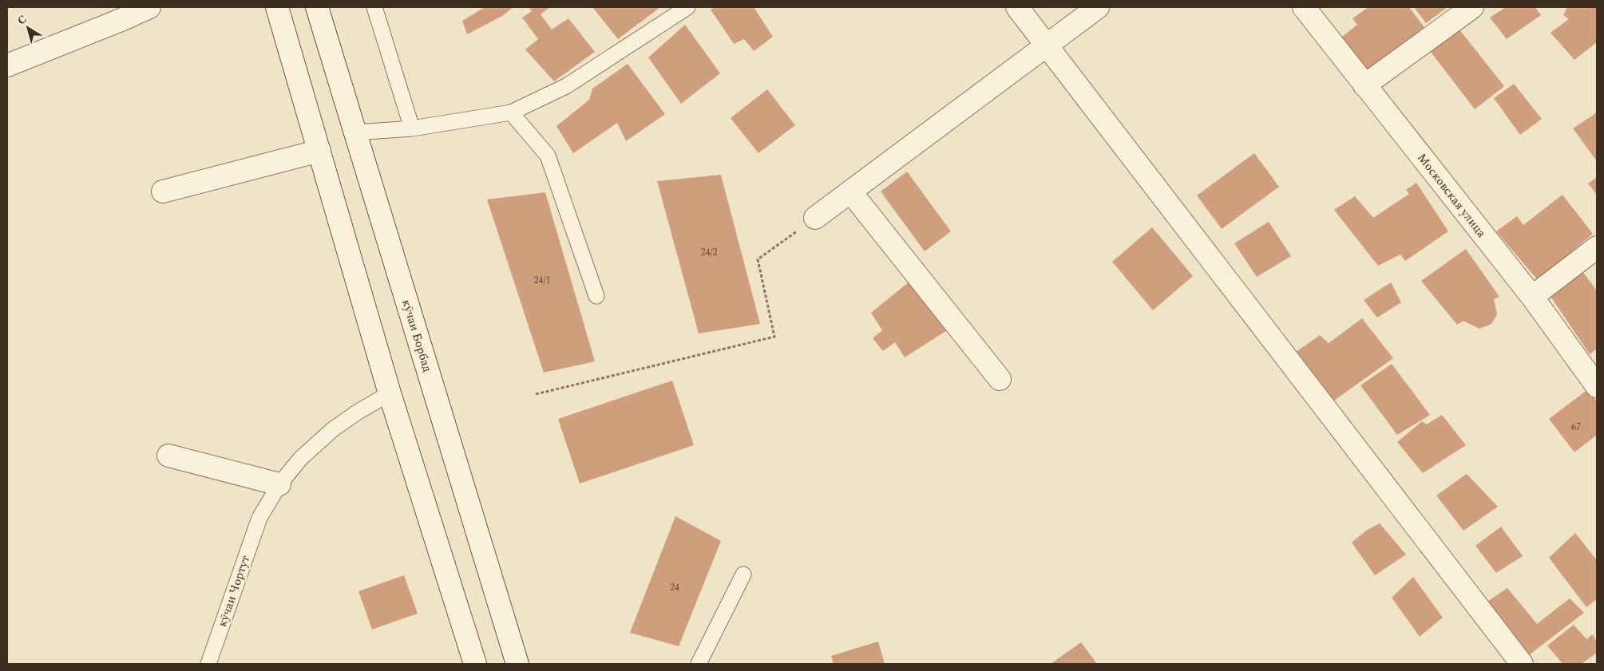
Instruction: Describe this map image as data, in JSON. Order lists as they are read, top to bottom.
{
  "streets": {
    "street": ["Московская улица", "кӯчаи Борбад"],
    "lane": ["кӯчаи Чортут"]
  },
  "house_numbers": [
    "24/2",
    "24/1",
    "67",
    "24"
  ],
  "north": "top left"
}
